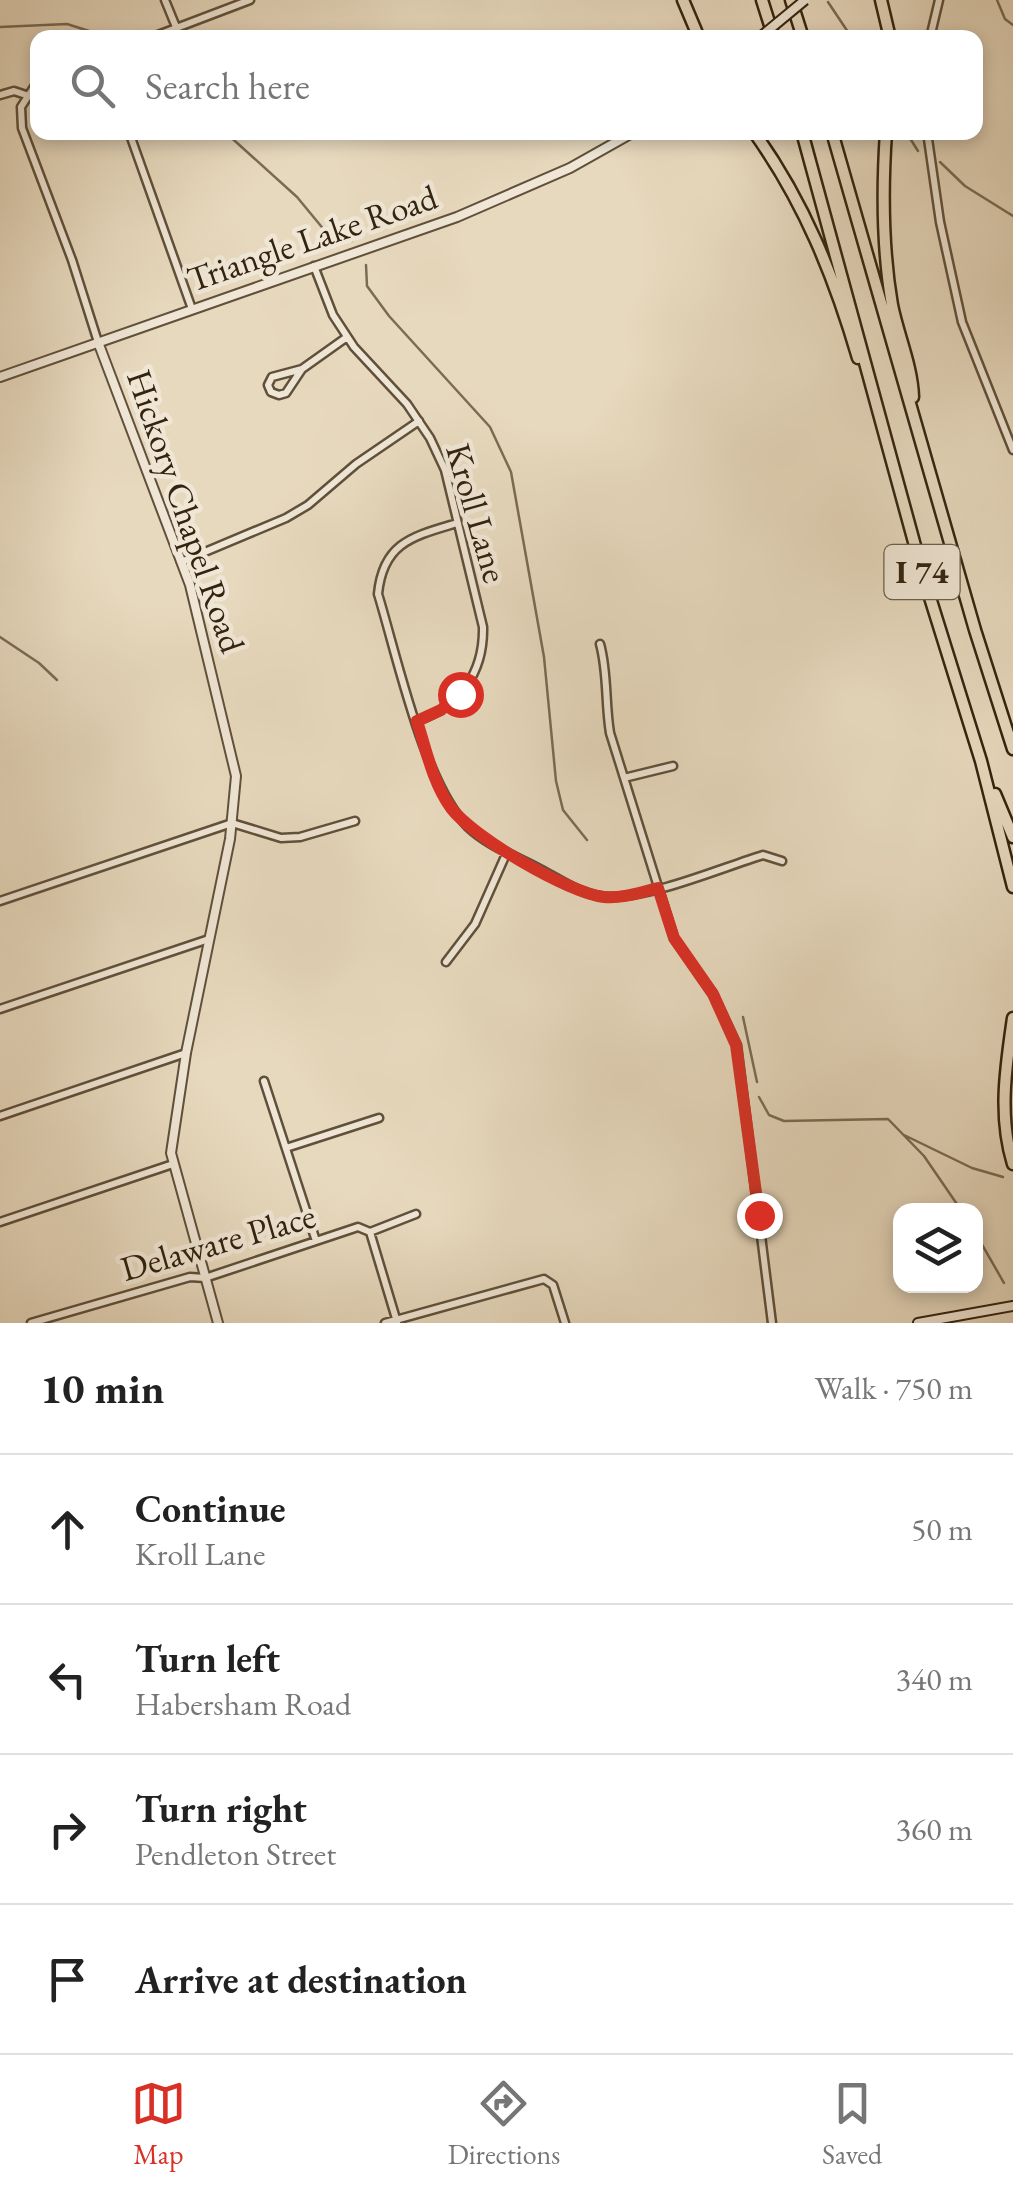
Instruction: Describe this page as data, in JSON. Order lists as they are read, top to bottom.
{
  "streets": {
    "highway": ["I 74"],
    "street": [
      "Triangle Lake Road",
      "Hickory Chapel Road",
      "Kroll Lane",
      "Delaware Place"
    ]
  },
  "crossings": [
    ["Triangle Lake Road", "Hickory Chapel Road"],
    ["Triangle Lake Road", "Kroll Lane"],
    ["Hickory Chapel Road", "Delaware Place"]
  ],
  "page": {
    "search": "Search here",
    "heading": ["10 min", "Walk · 750 m"],
    "list": [
      ["Continue", "Kroll Lane", "50 m"],
      ["Turn left", "Habersham Road", "340 m"],
      ["Turn right", "Pendleton Street", "360 m"],
      "Arrive at destination"
    ],
    "nav": ["Map", "Directions", "Saved"]
  }
}
